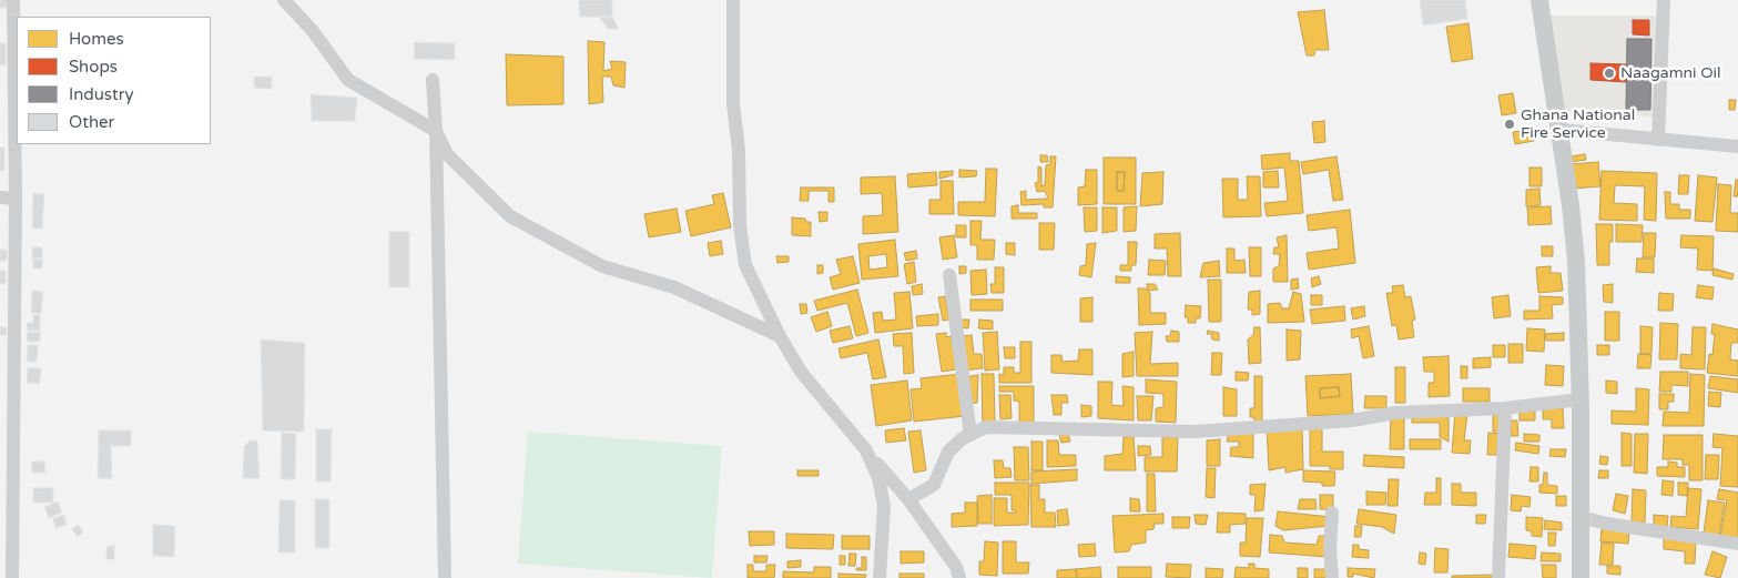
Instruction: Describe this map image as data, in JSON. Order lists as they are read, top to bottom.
{
  "places": ["Naagamni Oil", "Ghana National Fire Service"],
  "legend": [
    "Homes",
    "Shops",
    "Industry",
    "Other"
  ]
}
